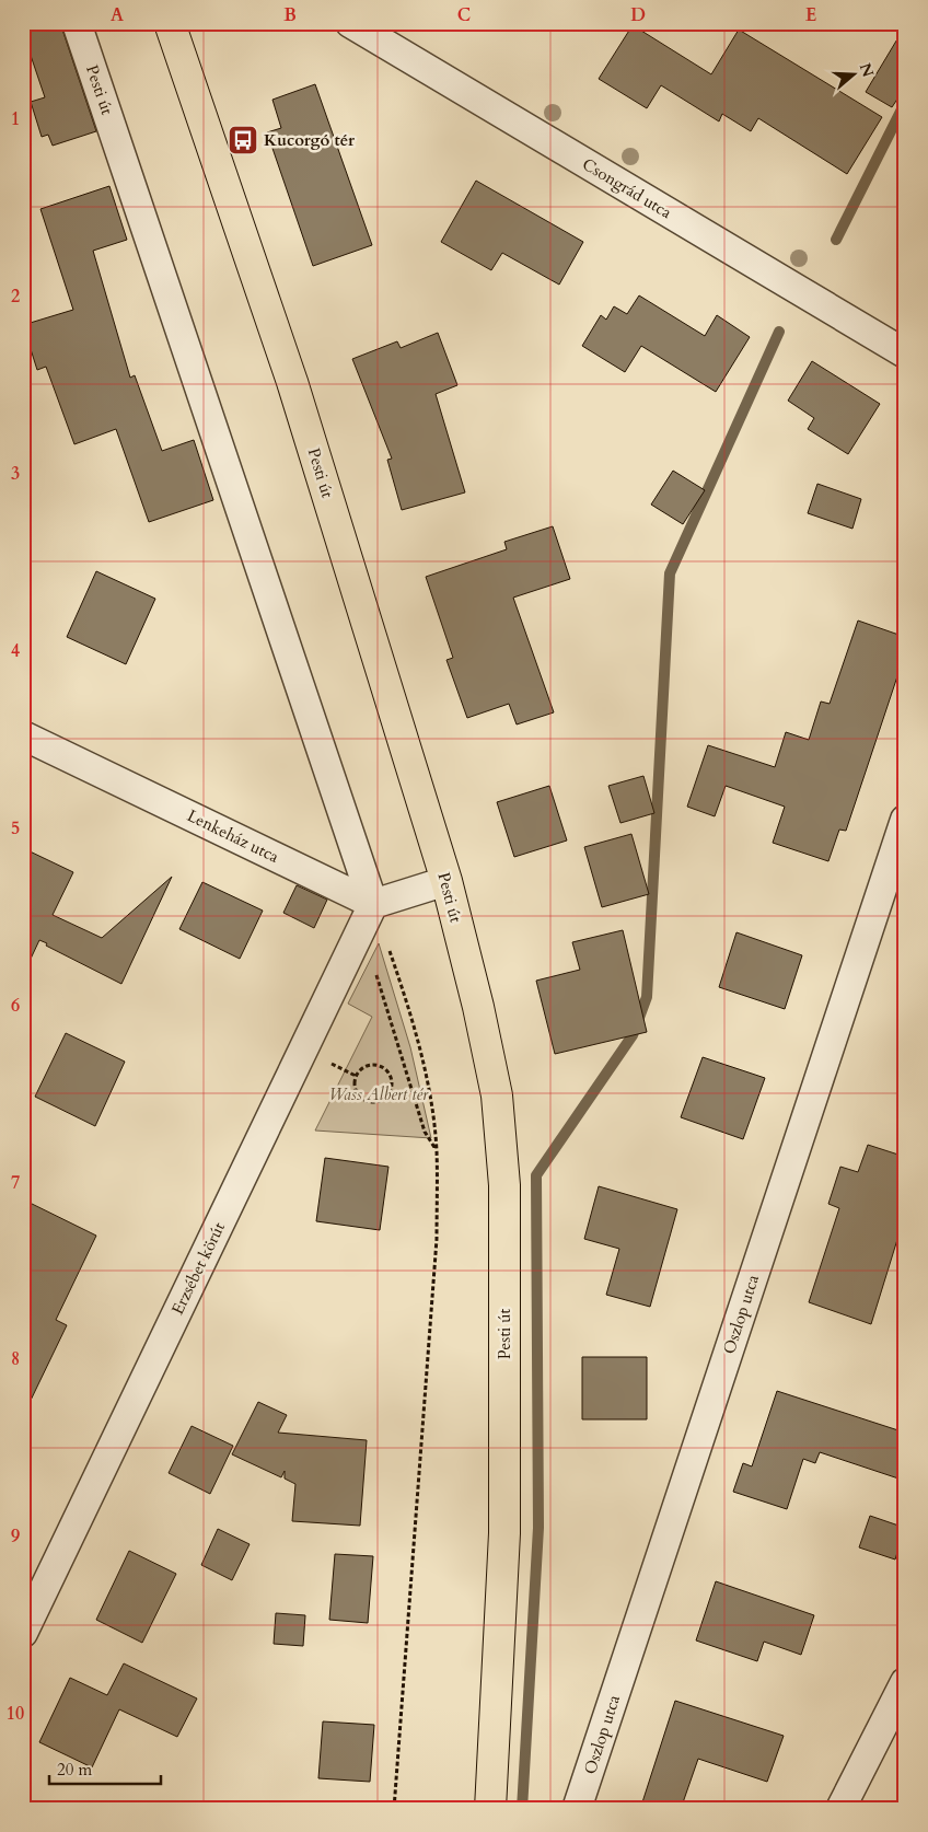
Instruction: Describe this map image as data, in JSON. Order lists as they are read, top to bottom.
{
  "streets": {
    "main road": ["Pesti út"],
    "street": [
      "Csongrád utca",
      "Lenkeház utca",
      "Erzsébet körút",
      "Oszlop utca"
    ]
  },
  "crossings": [
    ["Pesti út", "Lenkeház utca"],
    ["Pesti út", "Erzsébet körút"],
    ["Lenkeház utca", "Erzsébet körút"]
  ],
  "parks": ["Wass Albert tér"],
  "places": {
    "bus stop": ["Kucorgó tér"]
  },
  "scale_bar": "20 m",
  "north": "right",
  "grid": {
    "columns": [
      "A",
      "B",
      "C",
      "D",
      "E"
    ],
    "rows": [
      "1",
      "2",
      "3",
      "4",
      "5",
      "6",
      "7",
      "8",
      "9",
      "10"
    ]
  }
}
